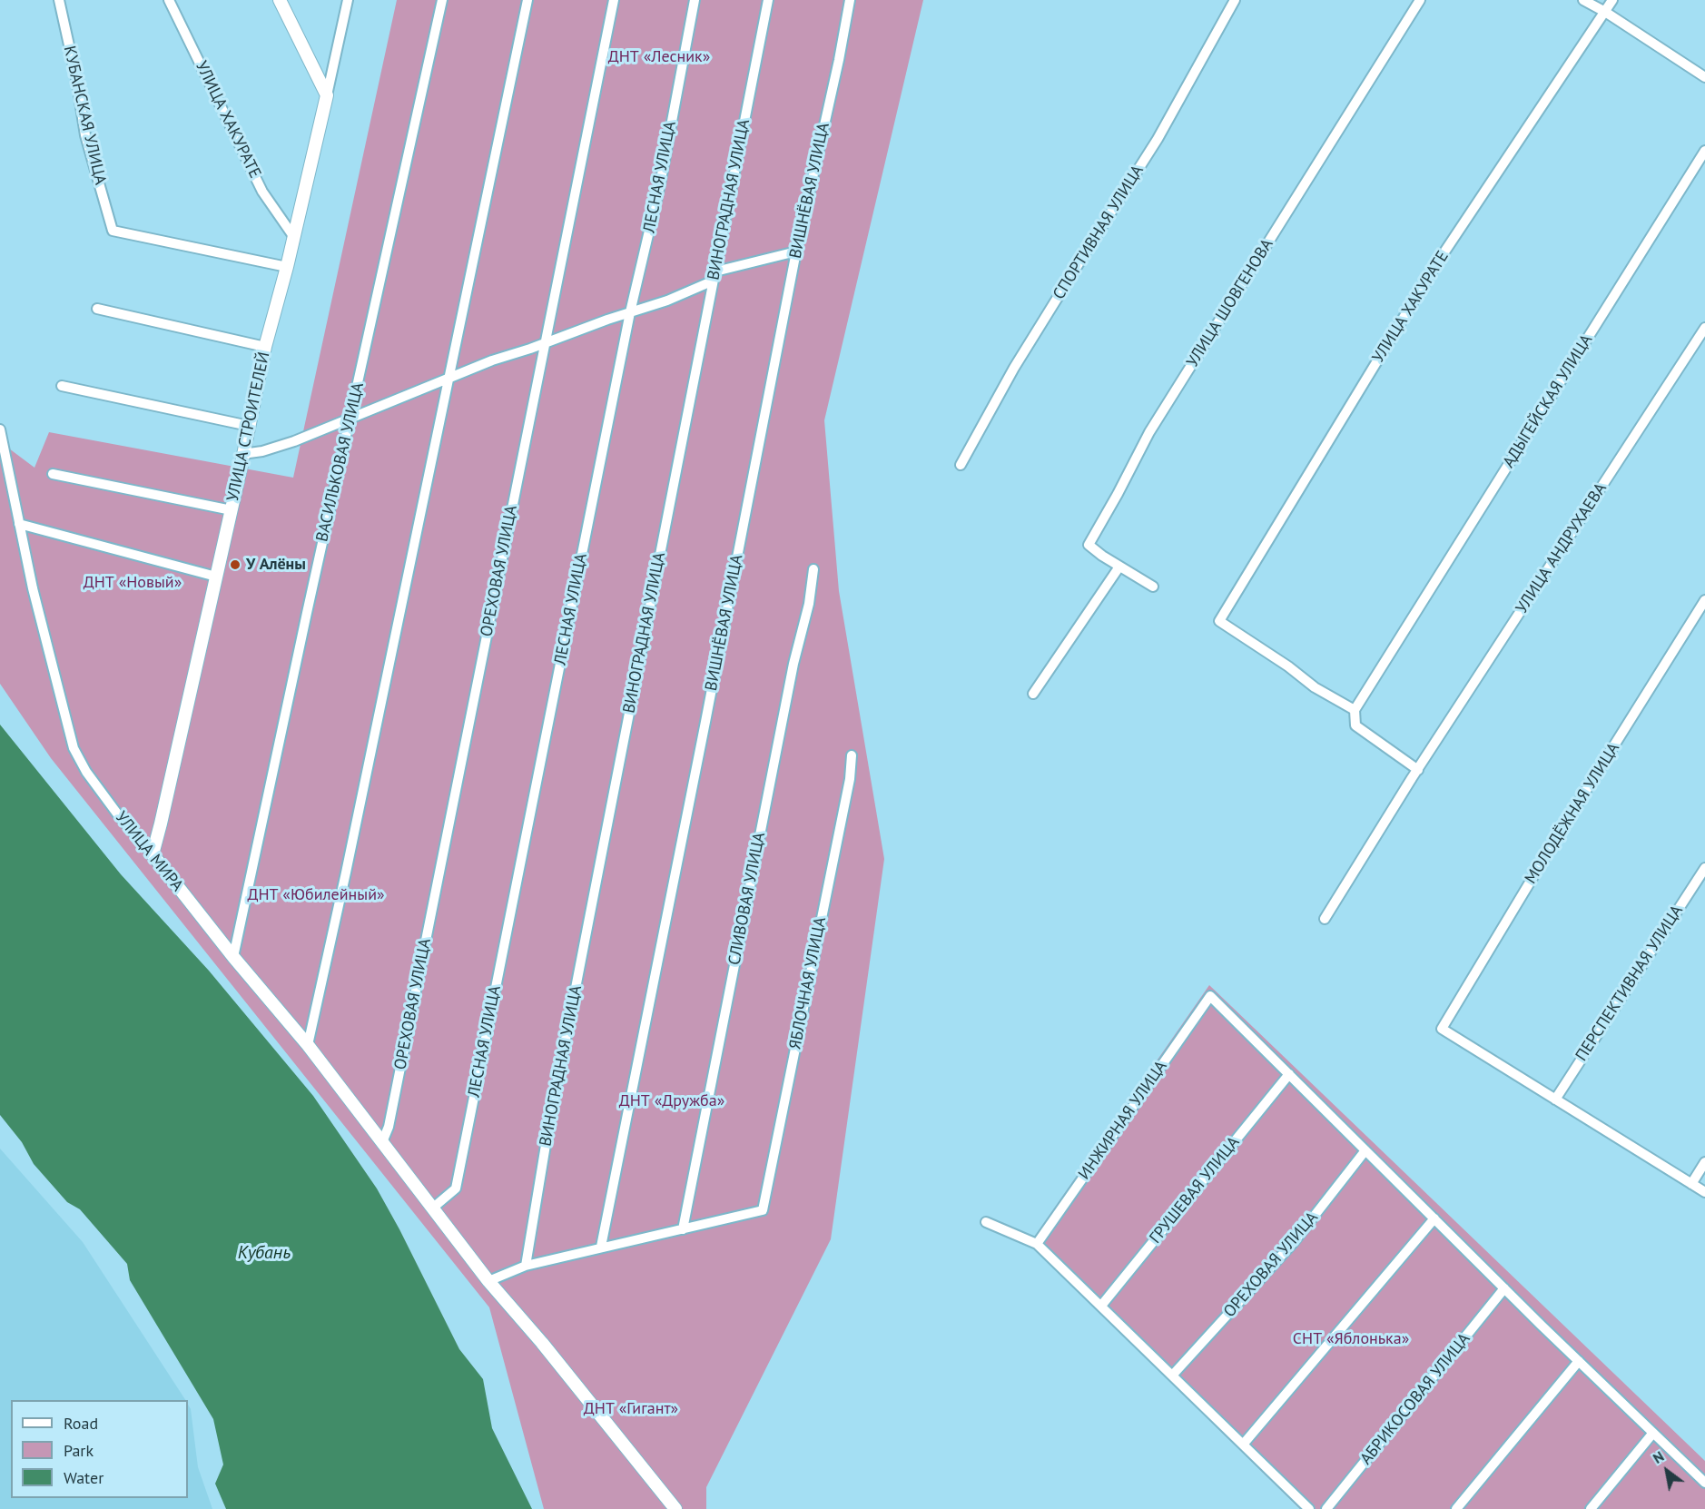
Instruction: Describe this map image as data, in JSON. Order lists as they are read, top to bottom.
{
  "streets": {
    "street": [
      "КУБАНСКАЯ УЛИЦА",
      "УЛИЦА ХАКУРАТЕ",
      "ЛЕСНАЯ УЛИЦА",
      "ВИШНЁВАЯ УЛИЦА",
      "ВИНОГРАДНАЯ УЛИЦА",
      "СПОРТИВНАЯ УЛИЦА",
      "УЛИЦА ШОВГЕНОВА",
      "АДЫГЕЙСКАЯ УЛИЦА",
      "УЛИЦА СТРОИТЕЛЕЙ",
      "ВАСИЛЬКОВАЯ УЛИЦА",
      "УЛИЦА АНДРУХАЕВА",
      "ОРЕХОВАЯ УЛИЦА",
      "МОЛОДЁЖНАЯ УЛИЦА",
      "УЛИЦА МИРА",
      "СЛИВОВАЯ УЛИЦА",
      "ЯБЛОЧНАЯ УЛИЦА",
      "ПЕРСПЕКТИВНАЯ УЛИЦА",
      "ИНЖИРНАЯ УЛИЦА",
      "ГРУШЕВАЯ УЛИЦА",
      "АБРИКОСОВАЯ УЛИЦА"
    ]
  },
  "crossings": [
    ["КУБАНСКАЯ УЛИЦА", "УЛИЦА СТРОИТЕЛЕЙ"],
    ["УЛИЦА ХАКУРАТЕ", "АДЫГЕЙСКАЯ УЛИЦА"],
    ["УЛИЦА ХАКУРАТЕ", "УЛИЦА СТРОИТЕЛЕЙ"],
    ["ЛЕСНАЯ УЛИЦА", "УЛИЦА МИРА"],
    ["УЛИЦА СТРОИТЕЛЕЙ", "УЛИЦА МИРА"],
    ["ВАСИЛЬКОВАЯ УЛИЦА", "УЛИЦА МИРА"],
    ["ОРЕХОВАЯ УЛИЦА", "УЛИЦА МИРА"],
    ["МОЛОДЁЖНАЯ УЛИЦА", "ПЕРСПЕКТИВНАЯ УЛИЦА"],
    ["СЛИВОВАЯ УЛИЦА", "ЯБЛОЧНАЯ УЛИЦА"],
    ["ИНЖИРНАЯ УЛИЦА", "ГРУШЕВАЯ УЛИЦА"]
  ],
  "water": ["Кубань"],
  "parks": [
    "ДНТ «Лесник»",
    "ДНТ «Новый»",
    "ДНТ «Юбилейный»",
    "ДНТ «Дружба»",
    "СНТ «Яблонька»",
    "ДНТ «Гигант»"
  ],
  "places": ["У Алёны"],
  "legend": ["Road", "Park", "Water"],
  "north": "top left"
}
